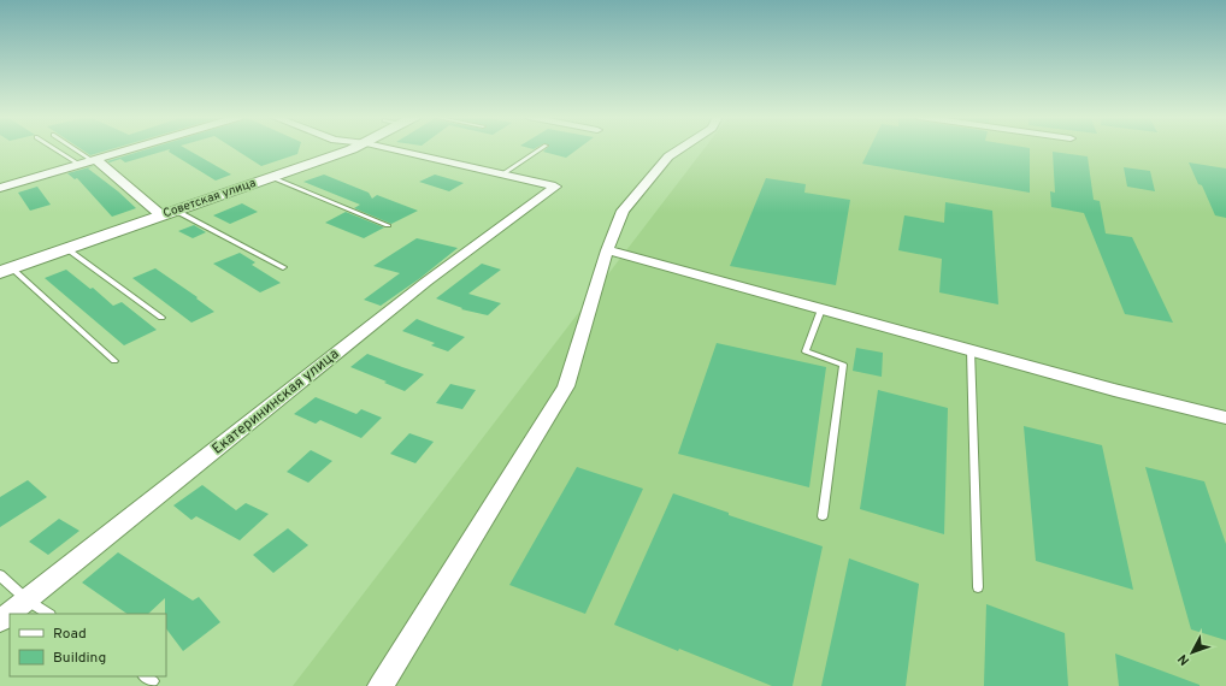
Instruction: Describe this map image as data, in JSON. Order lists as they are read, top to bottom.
{
  "streets": {
    "street": ["Советская улица", "Екатерининская улица"]
  },
  "legend": ["Road", "Building"],
  "north": "bottom left"
}
